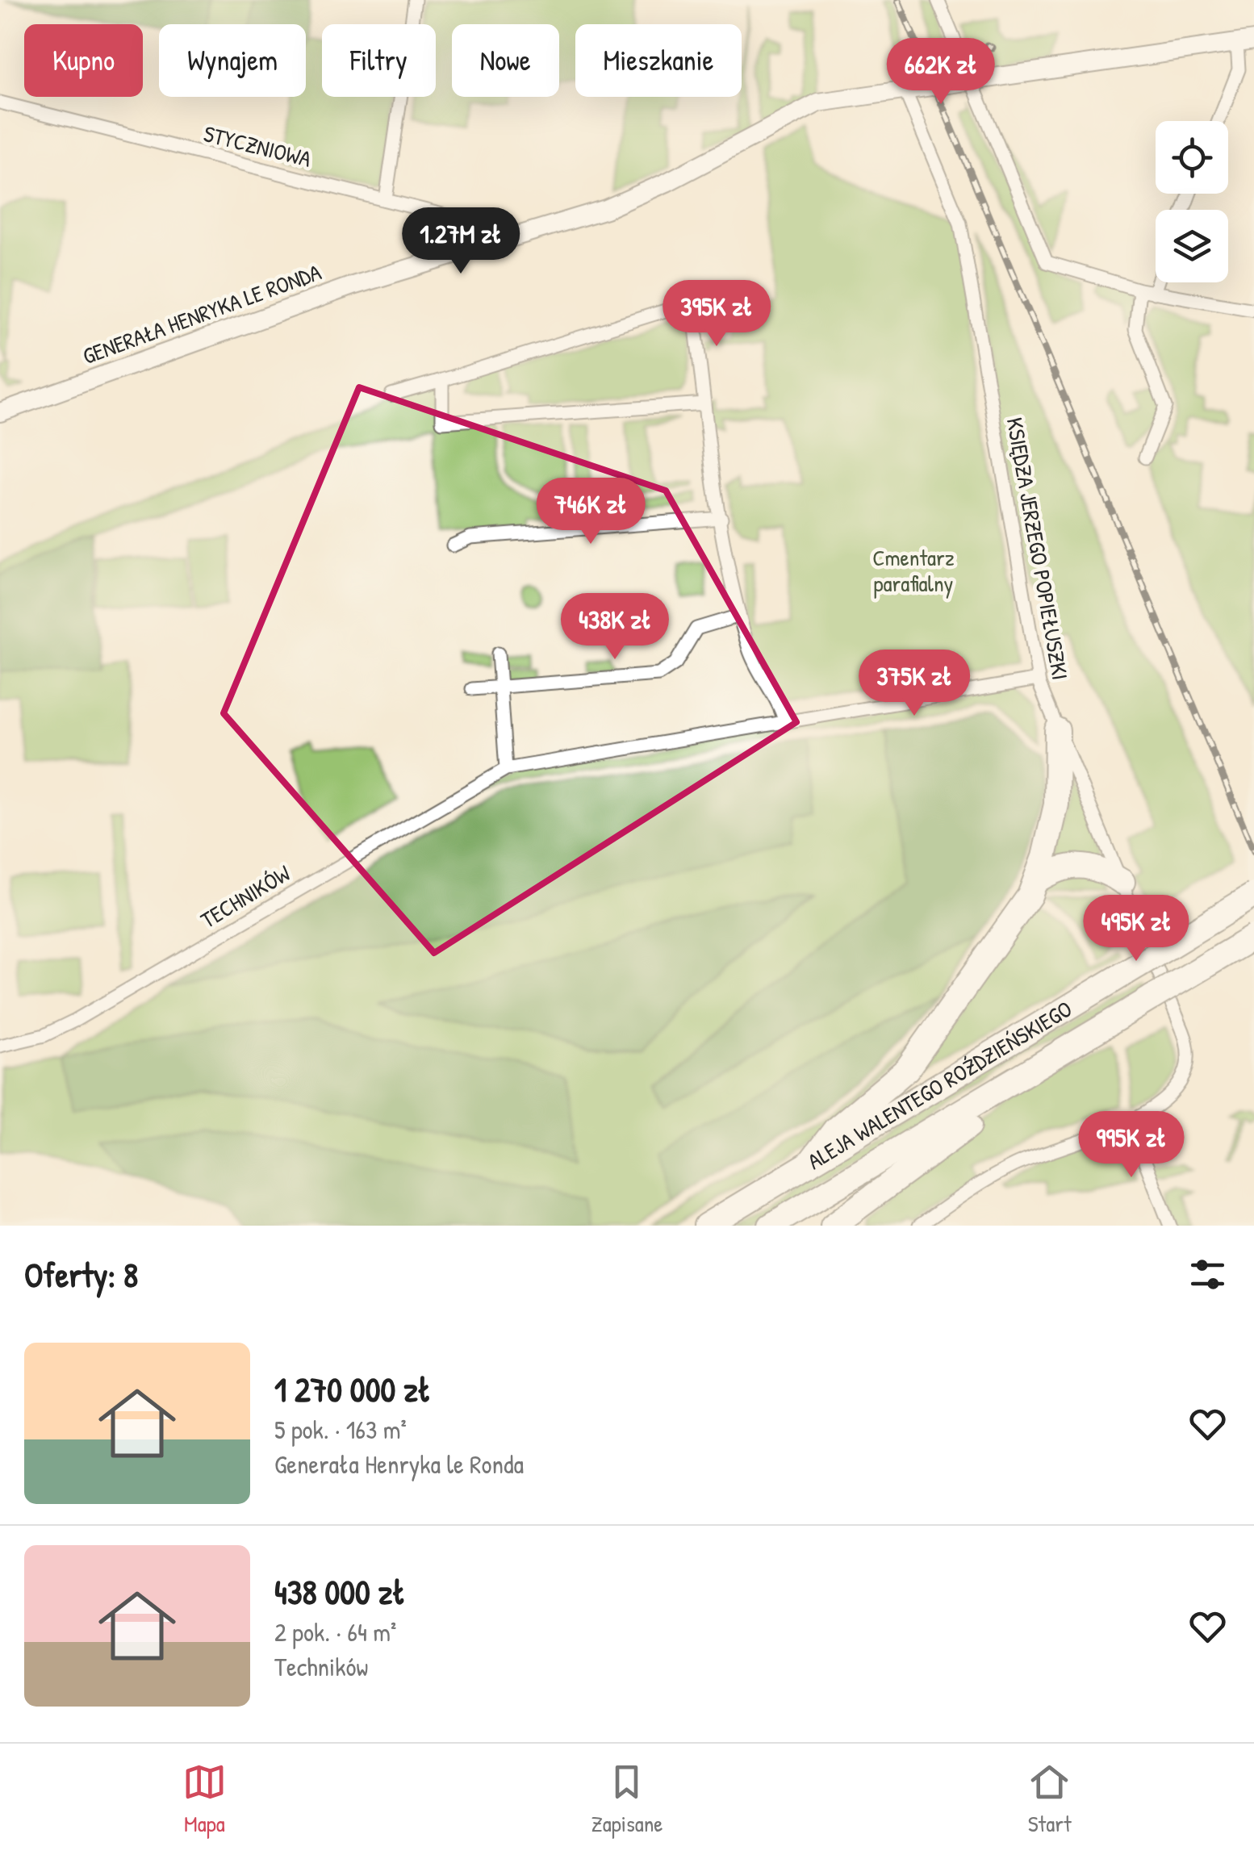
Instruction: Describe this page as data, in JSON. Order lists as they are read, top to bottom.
{
  "streets": {
    "highway": ["ALEJA WALENTEGO ROŹDZIEŃSKIEGO"],
    "street": [
      "STYCZNIOWA",
      "GENERAŁA HENRYKA LE RONDA",
      "KSIĘDZA JERZEGO POPIEŁUSZKI",
      "TECHNIKÓW"
    ]
  },
  "crossings": [
    ["STYCZNIOWA", "GENERAŁA HENRYKA LE RONDA"],
    ["GENERAŁA HENRYKA LE RONDA", "KSIĘDZA JERZEGO POPIEŁUSZKI"],
    ["KSIĘDZA JERZEGO POPIEŁUSZKI", "TECHNIKÓW"]
  ],
  "parks": ["Cmentarz parafialny"],
  "page": {
    "chip": [
      "Kupno",
      "Wynajem",
      "Filtry",
      "Nowe",
      "Mieszkanie"
    ],
    "price": [
      "662K zł",
      "1.27M zł",
      "395K zł",
      "746K zł",
      "438K zł",
      "375K zł",
      "495K zł",
      "995K zł"
    ],
    "heading": "Oferty: 8",
    "list": [
      {
        "name": "1 270 000 zł",
        "note": "5 pok. · 163 m² · Generała Henryka le Ronda"
      },
      {
        "name": "438 000 zł",
        "note": "2 pok. · 64 m² · Techników"
      }
    ],
    "tabs": ["Mapa", "Zapisane", "Start"]
  }
}
